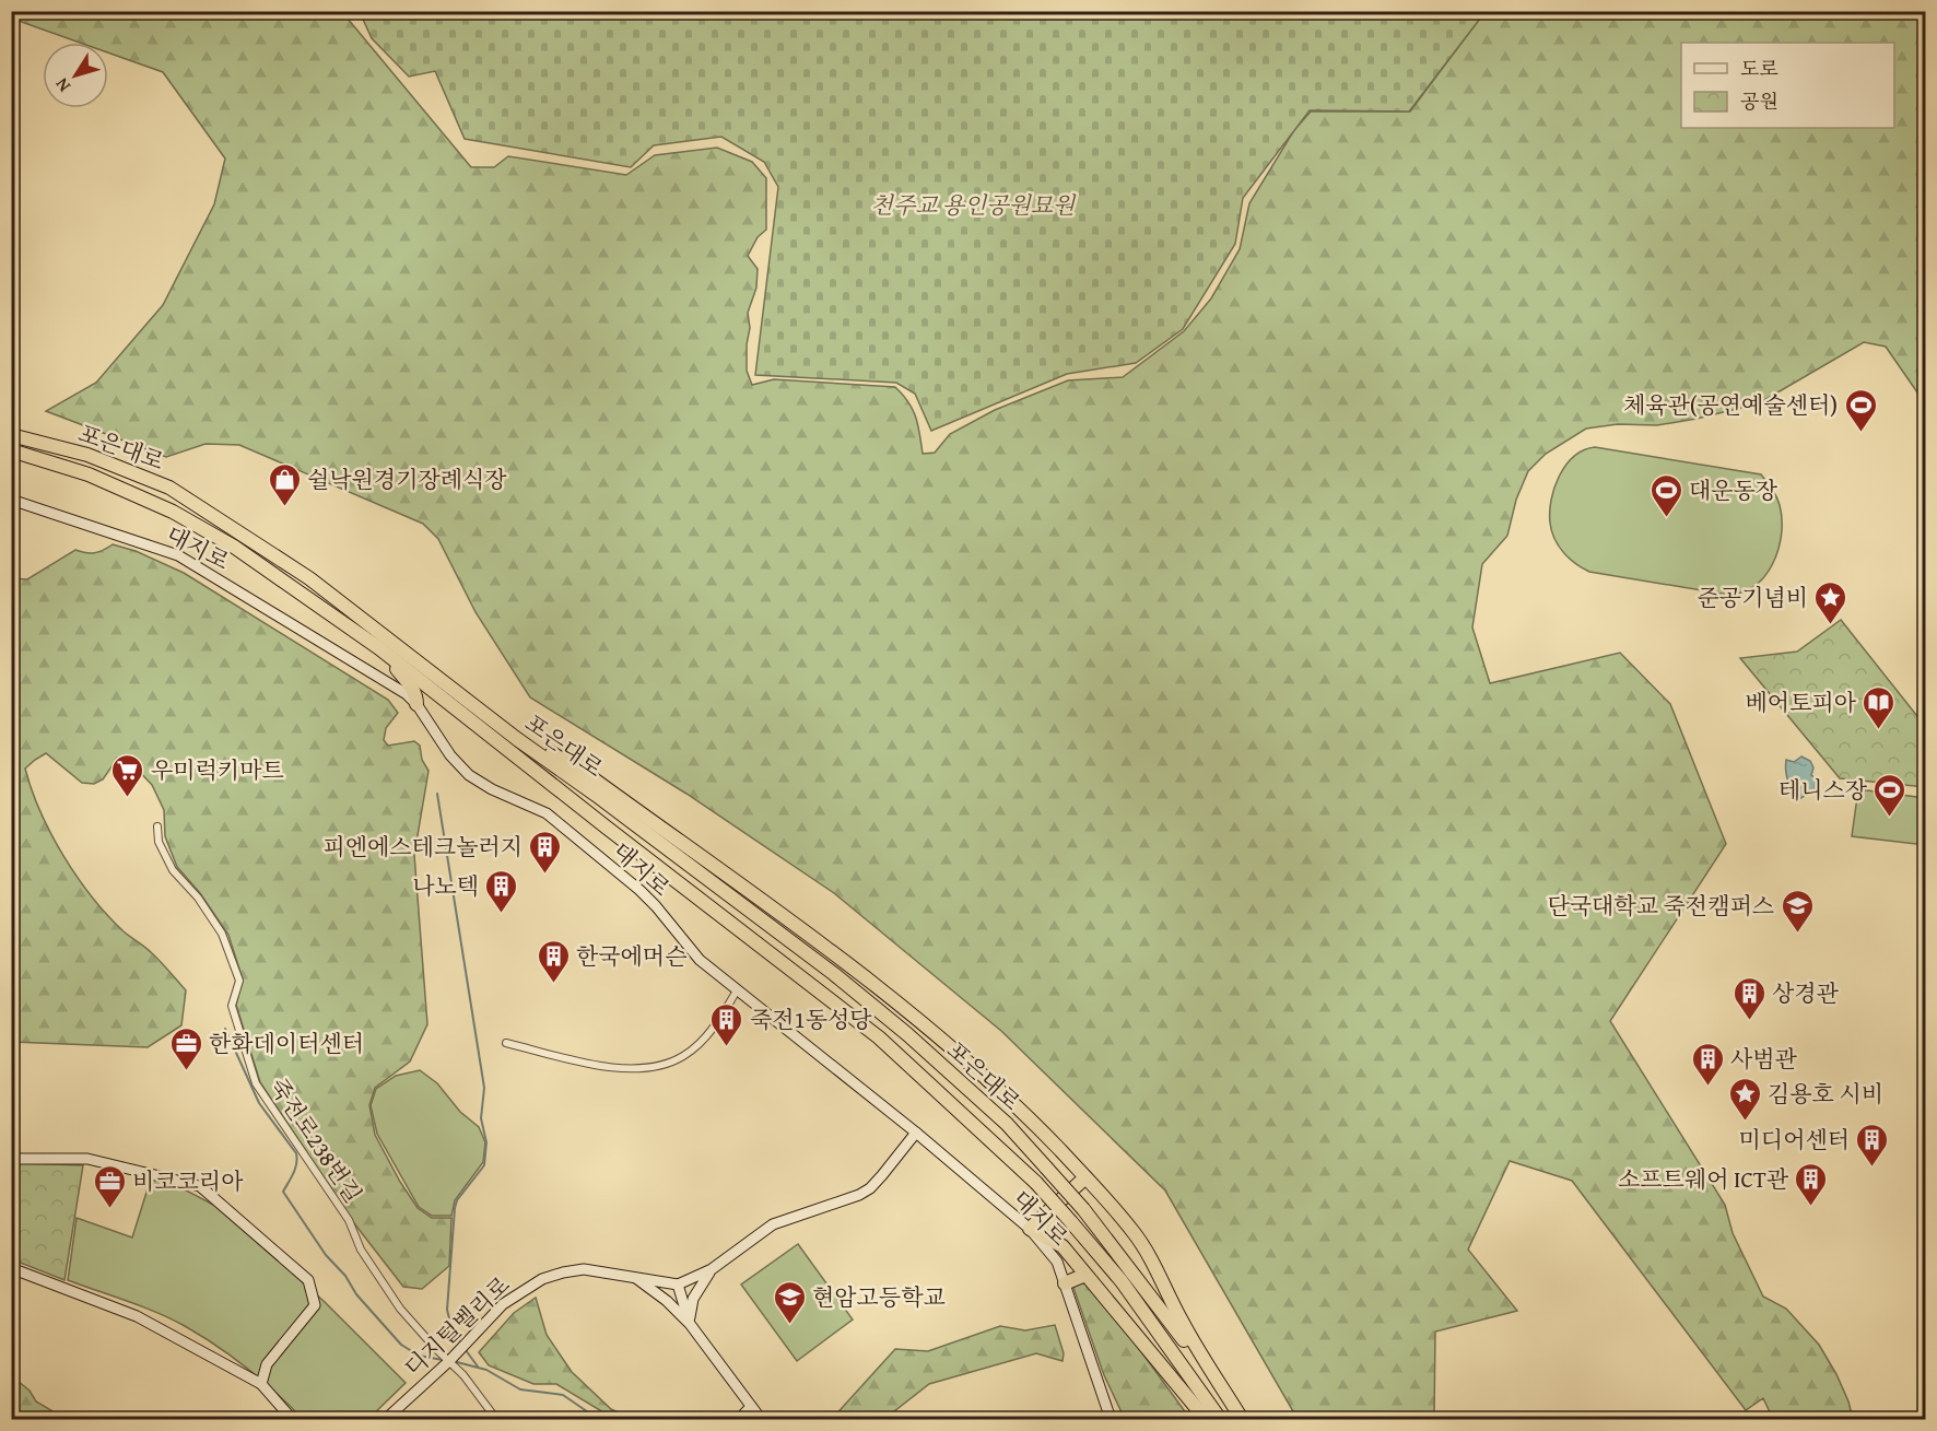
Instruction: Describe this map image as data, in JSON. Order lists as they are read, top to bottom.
{
  "streets": {
    "highway": ["포은대로"],
    "street": ["대지로", "죽전로238번길", "디지털벨리로"]
  },
  "crossings": [
    ["죽전로238번길", "디지털벨리로"]
  ],
  "parks": ["천주교 용인공원묘원"],
  "places": {
    "sports": ["체육관(공연예술센터)", "대운동장", "테니스장"],
    "shop": ["쉴낙원경기장례식장"],
    "place": ["준공기념비", "김용호 시비"],
    "library": ["베어토피아"],
    "supermarket": ["우미럭키마트"],
    "building": [
      "피엔에스테크놀러지",
      "나노텍",
      "한국에머슨",
      "상경관",
      "죽전1동성당",
      "사범관",
      "미디어센터",
      "소프트웨어 ICT관"
    ],
    "school or university": ["단국대학교 죽전캠퍼스", "현암고등학교"],
    "office": ["한화데이터센터", "비코코리아"]
  },
  "legend": ["도로", "공원"],
  "north": "bottom left"
}
